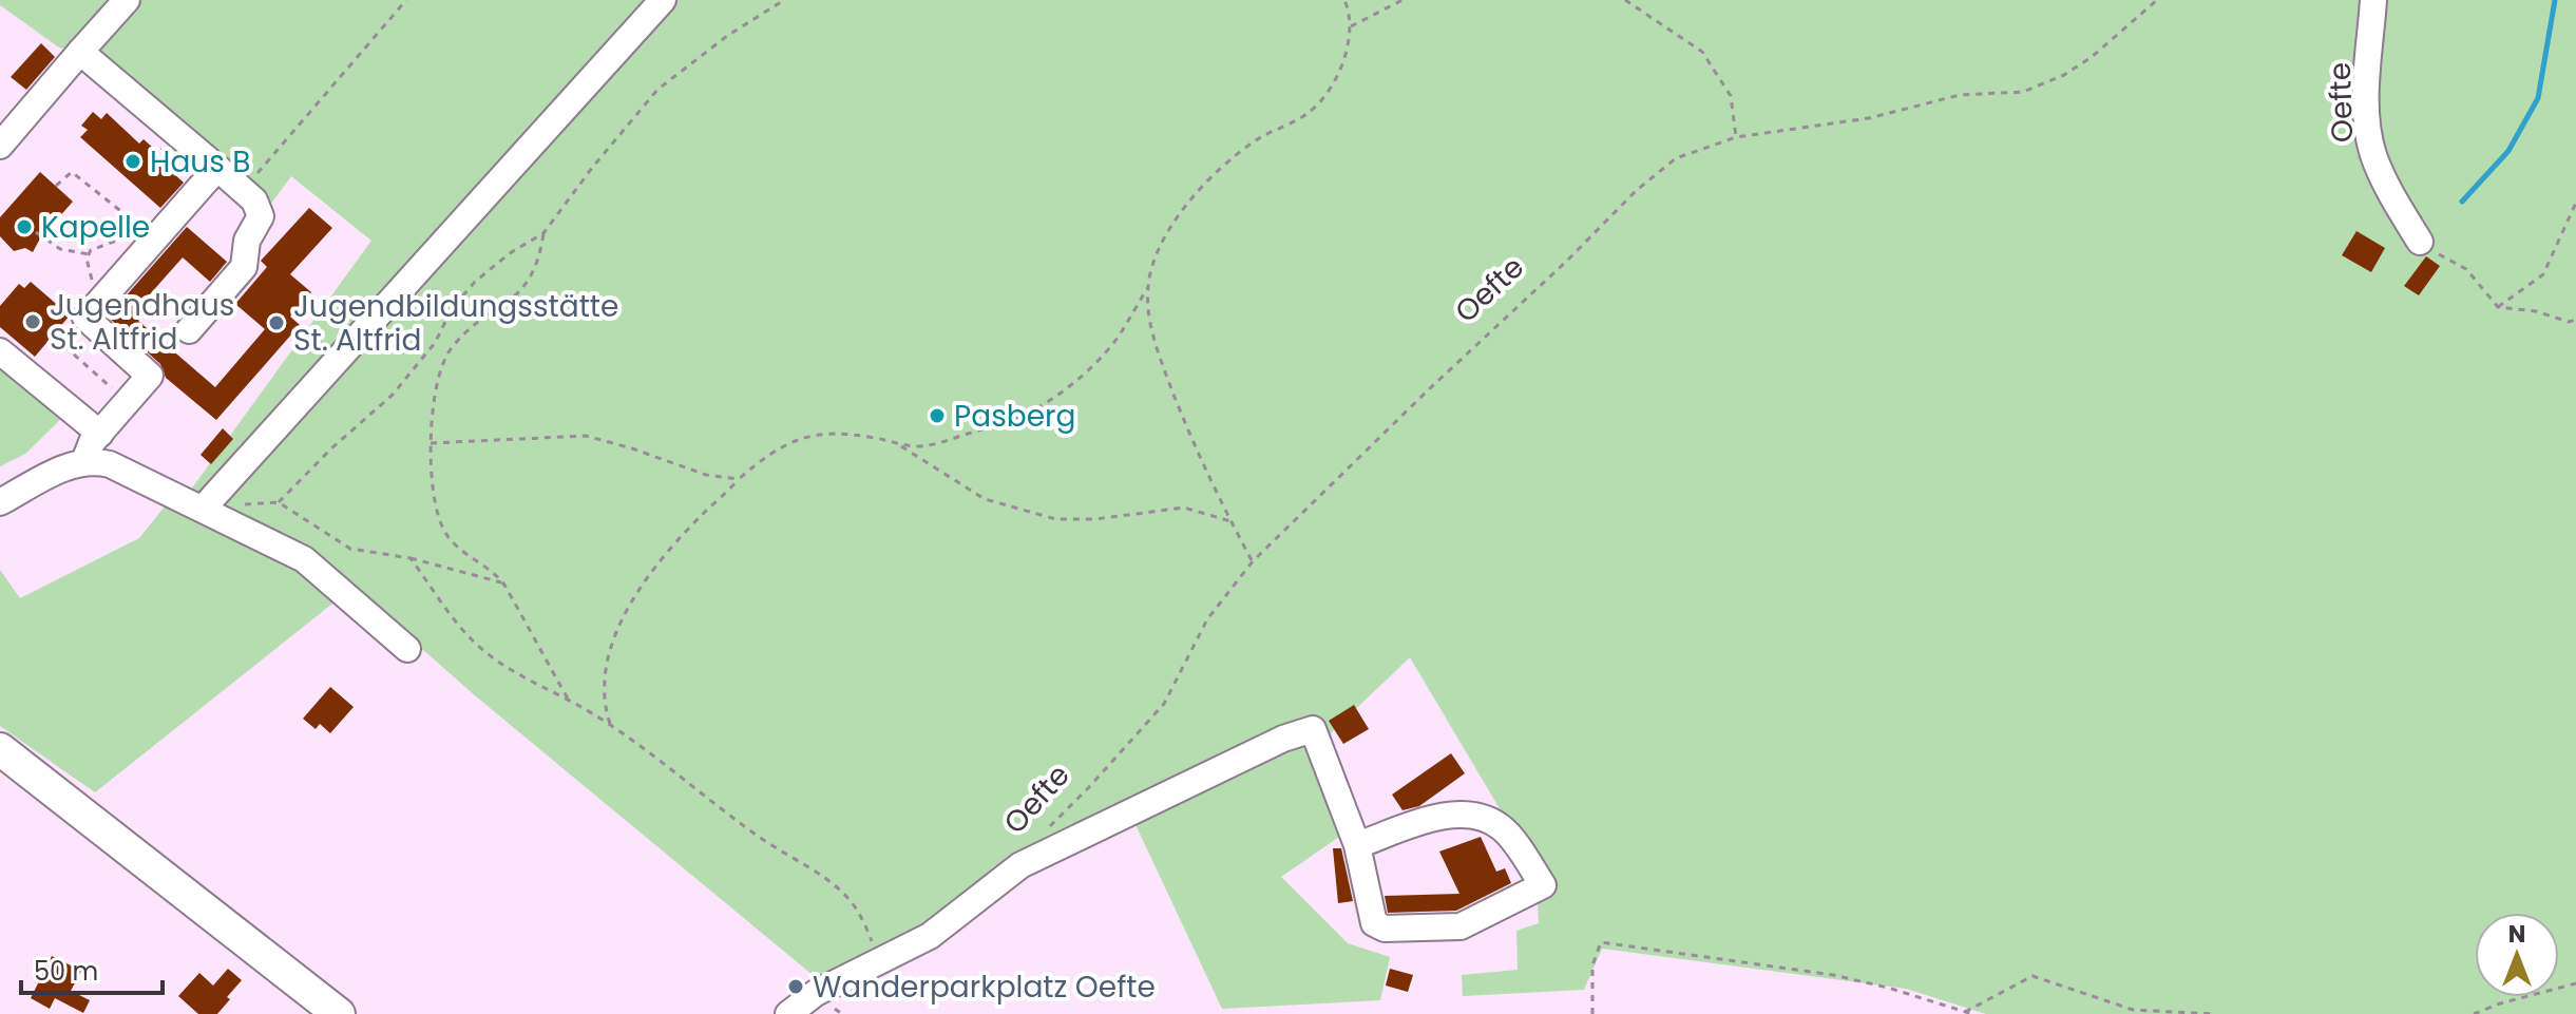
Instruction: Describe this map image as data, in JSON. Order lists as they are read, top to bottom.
{
  "streets": {
    "street": ["Oefte"]
  },
  "places": [
    "Haus B",
    "Kapelle",
    "Jugendhaus St. Altfrid",
    "Jugendbildungsstätte St. Altfrid",
    "Pasberg",
    "Wanderparkplatz Oefte"
  ],
  "scale_bar": "50 m",
  "north": "top"
}
